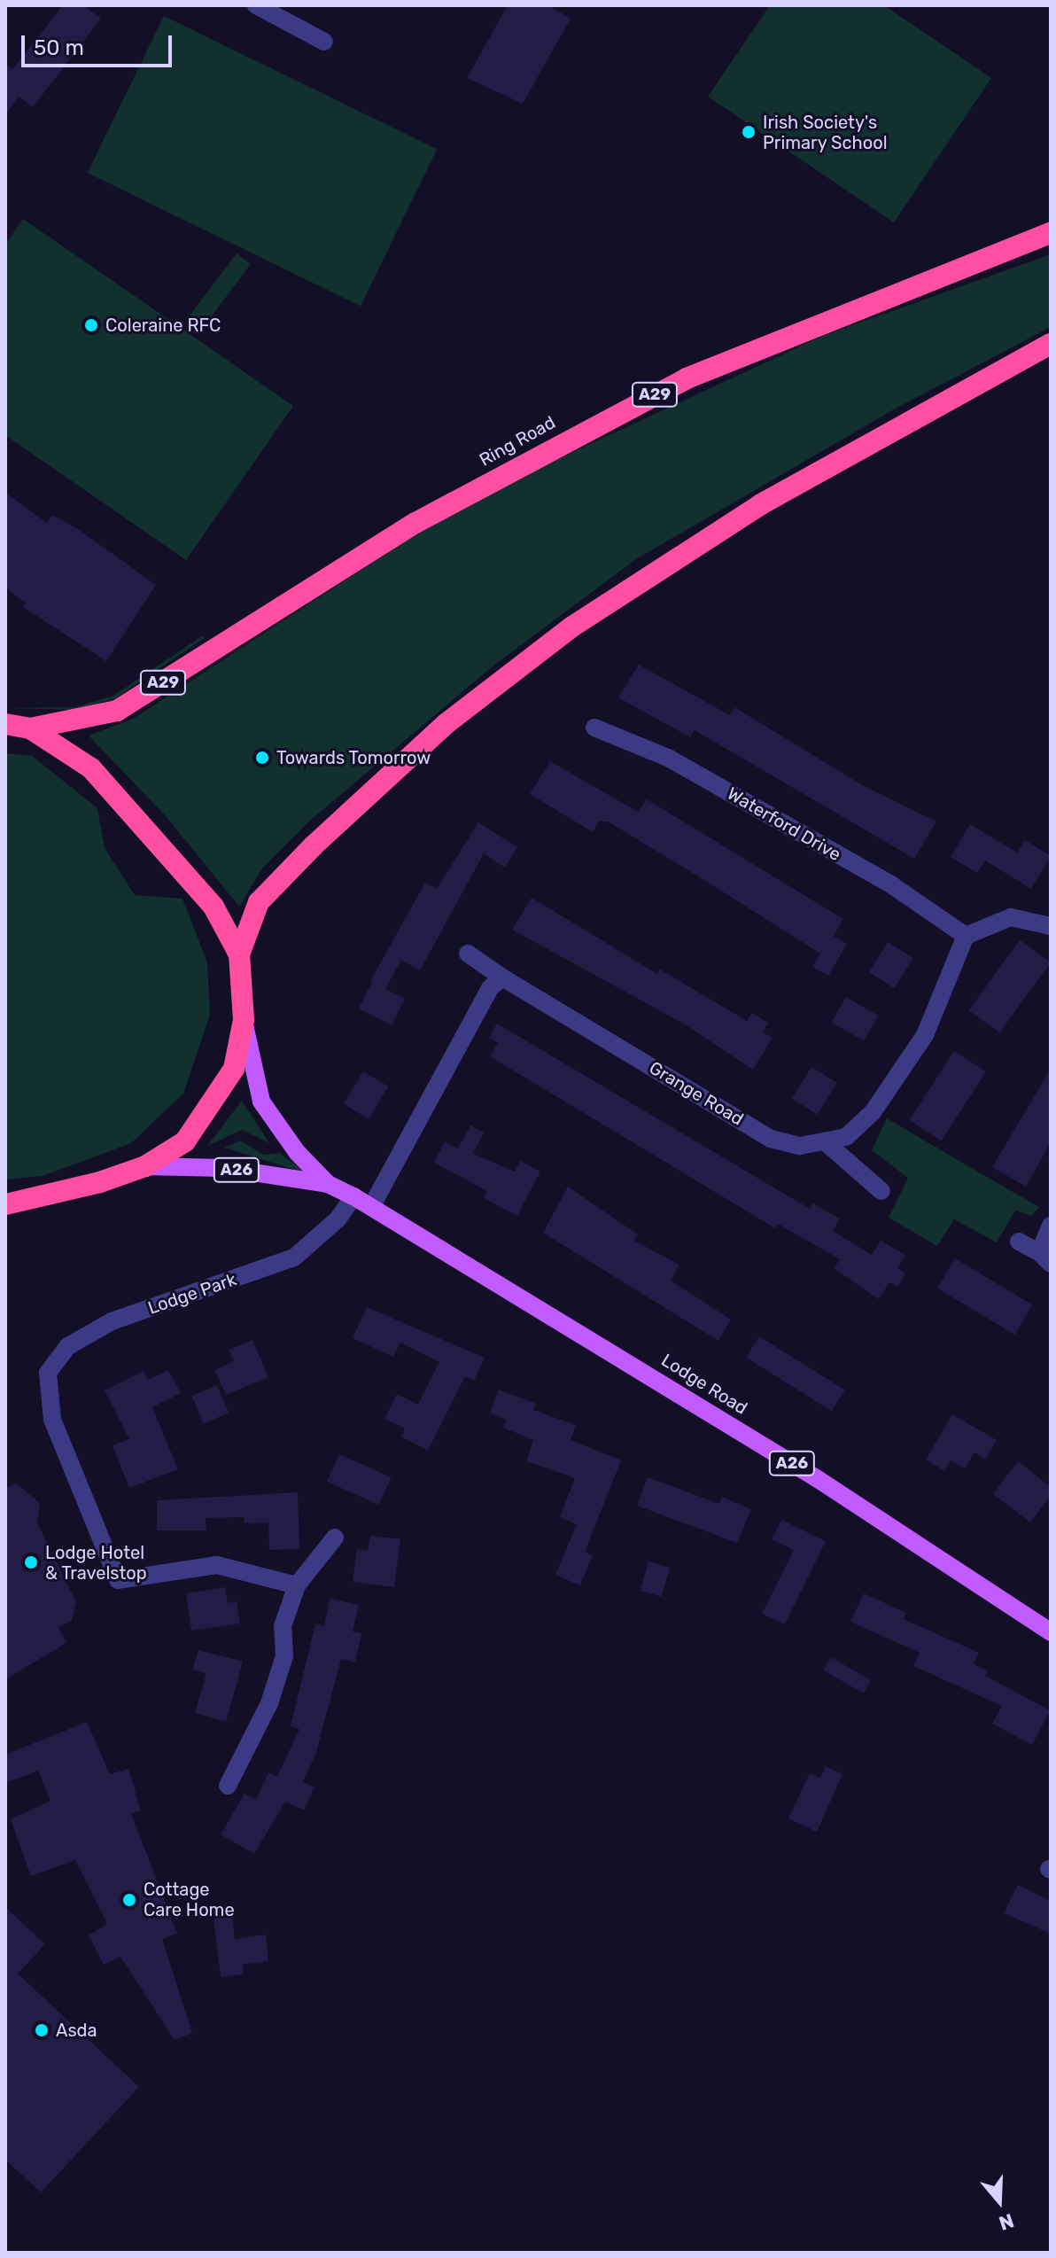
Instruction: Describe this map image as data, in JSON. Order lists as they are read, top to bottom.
{
  "streets": {
    "highway": ["A29", "Ring Road"],
    "main road": ["A26", "Lodge Road"],
    "street": ["Waterford Drive", "Grange Road", "Lodge Park"]
  },
  "crossings": [
    ["A29", "Ring Road"],
    ["A29", "Lodge Road"],
    ["Waterford Drive", "Grange Road"],
    ["Lodge Park", "Lodge Road"]
  ],
  "places": [
    "Irish Society's Primary School",
    "Coleraine RFC",
    "Towards Tomorrow",
    "Lodge Hotel & Travelstop",
    "Cottage Care Home",
    "Asda"
  ],
  "scale_bar": "50 m",
  "north": "bottom"
}
